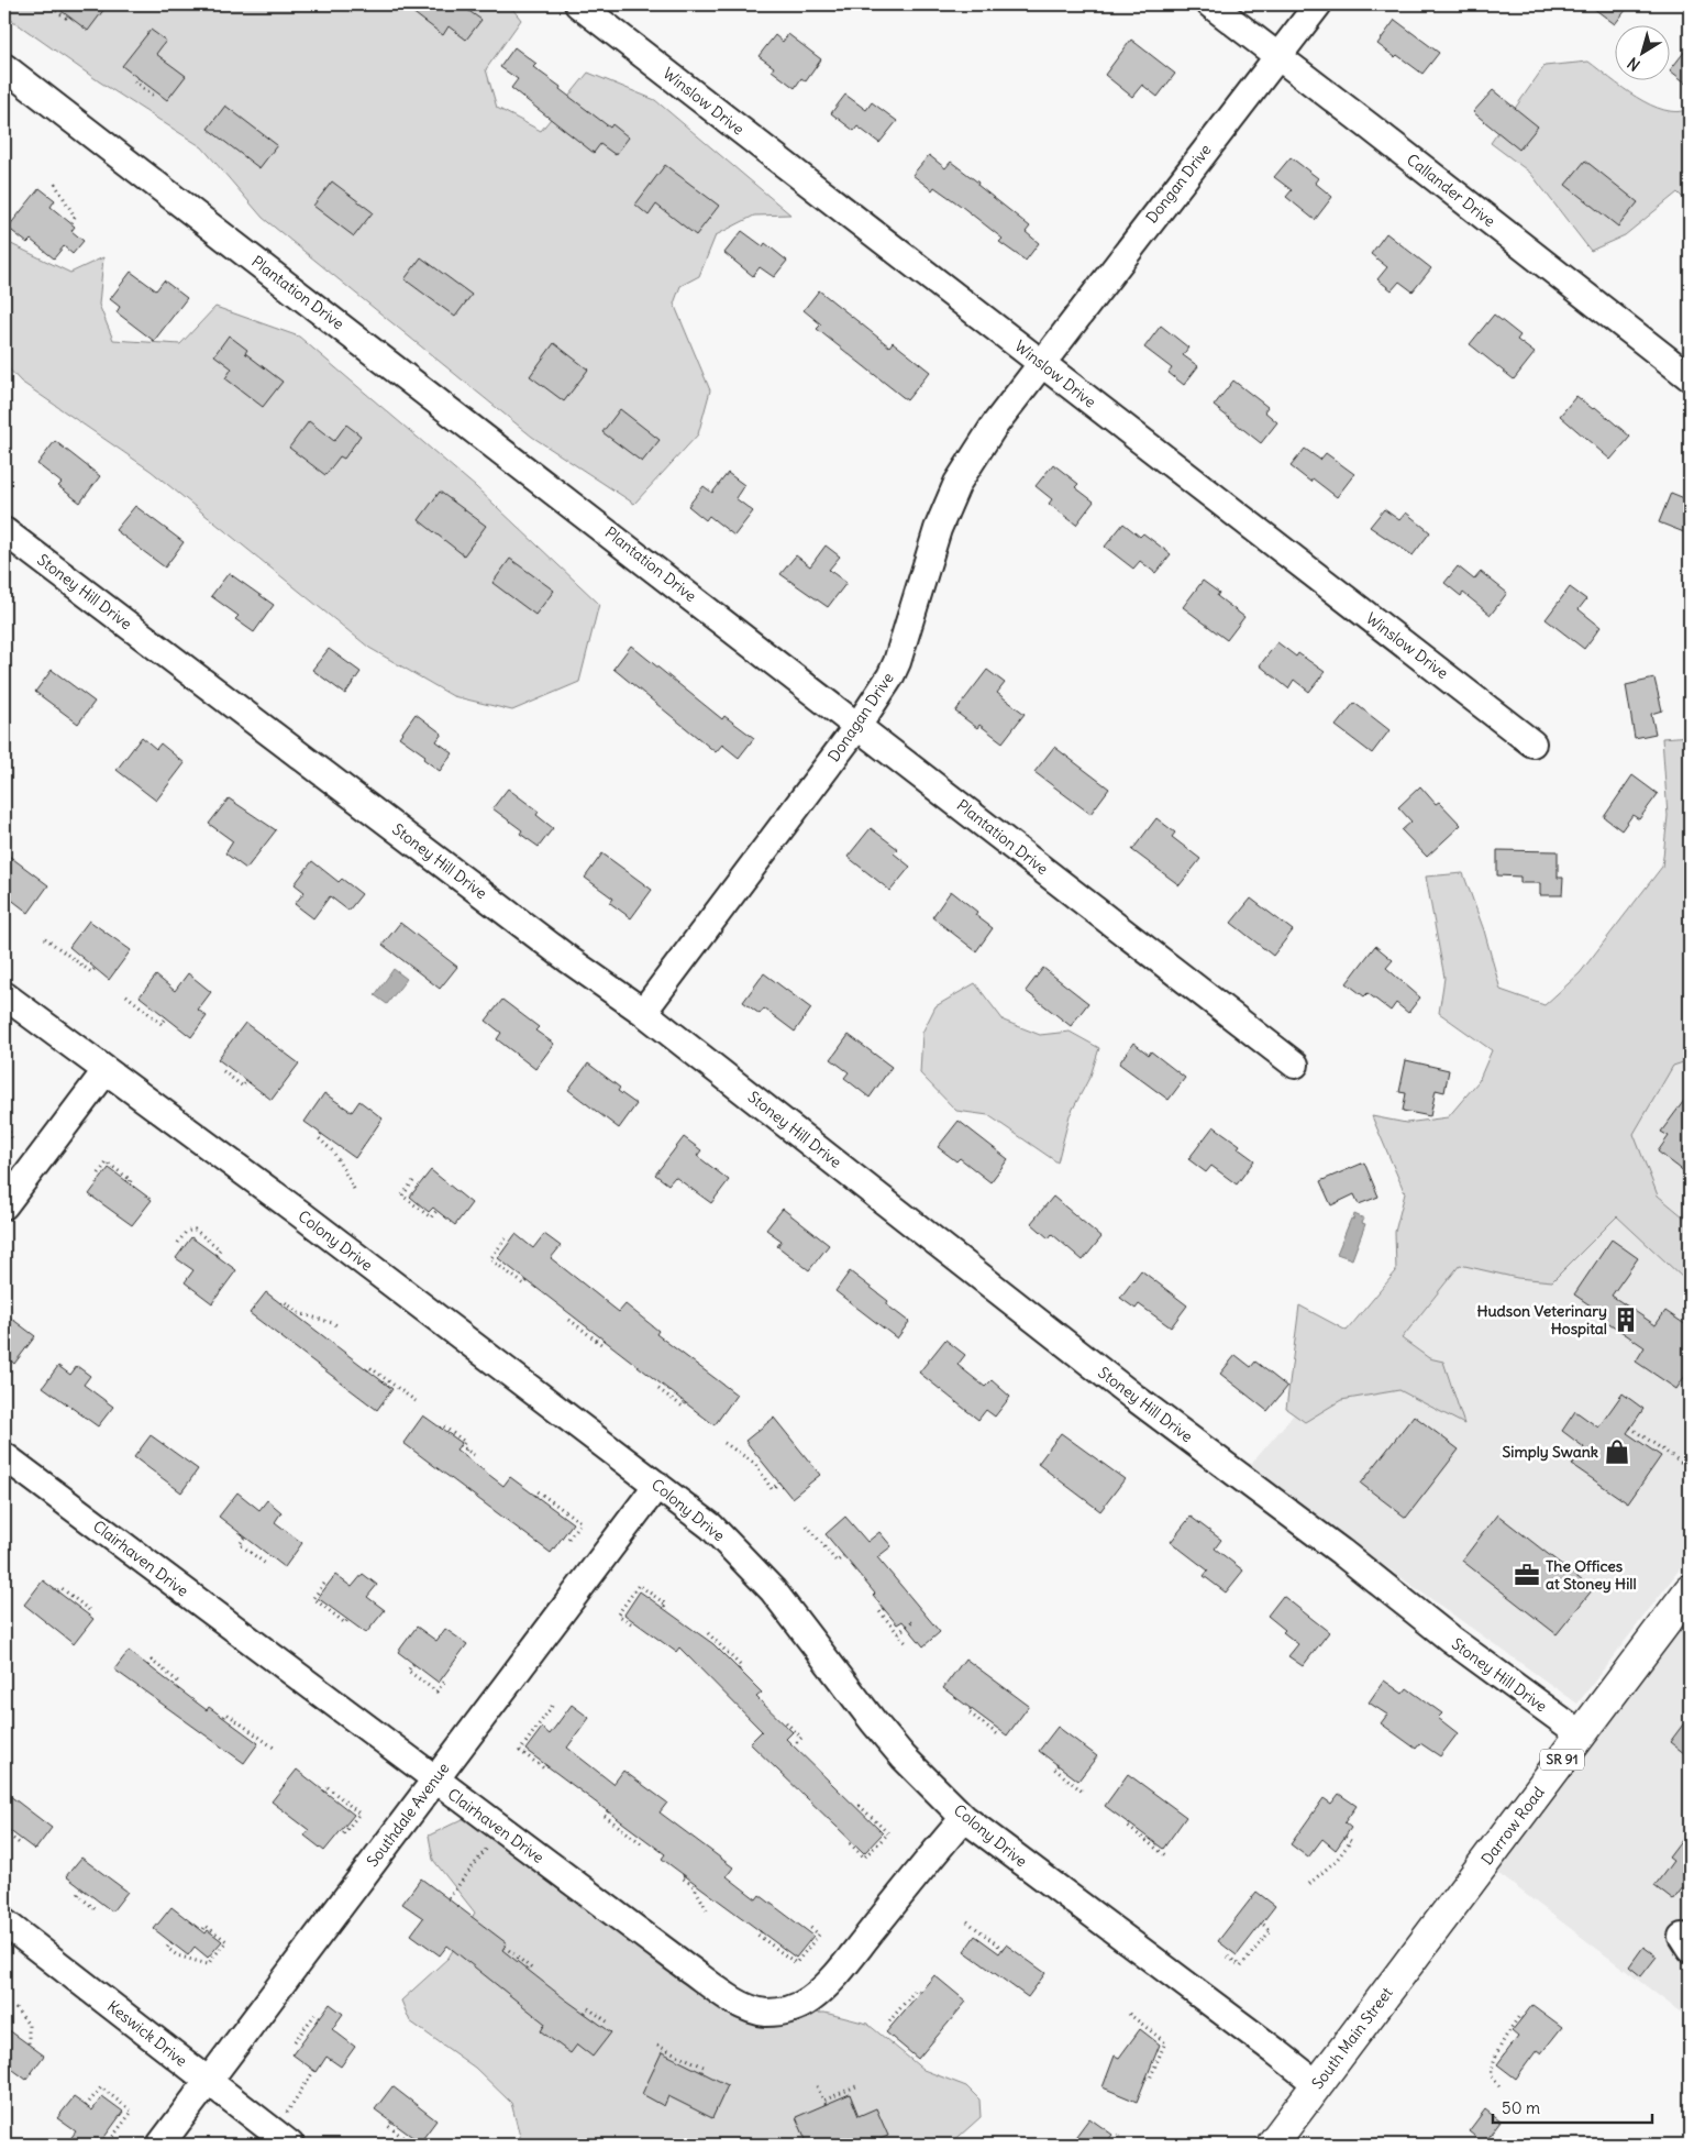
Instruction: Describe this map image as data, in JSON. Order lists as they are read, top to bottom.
{
  "streets": {
    "main road": ["SR 91", "Darrow Road", "South Main Street"],
    "street": [
      "Winslow Drive",
      "Dongan Drive",
      "Callander Drive",
      "Plantation Drive",
      "Stoney Hill Drive",
      "Donagan Drive",
      "Colony Drive",
      "Clairhaven Drive",
      "Southdale Avenue",
      "Keswick Drive"
    ]
  },
  "crossings": [
    ["Winslow Drive", "Dongan Drive"],
    ["Winslow Drive", "Donagan Drive"],
    ["Dongan Drive", "Callander Drive"],
    ["Dongan Drive", "Donagan Drive"],
    ["Plantation Drive", "Donagan Drive"],
    ["Stoney Hill Drive", "Donagan Drive"],
    ["Stoney Hill Drive", "Darrow Road"],
    ["Colony Drive", "Clairhaven Drive"],
    ["Colony Drive", "Southdale Avenue"],
    ["Colony Drive", "South Main Street"],
    ["Clairhaven Drive", "Southdale Avenue"],
    ["Southdale Avenue", "Keswick Drive"],
    ["Darrow Road", "South Main Street"]
  ],
  "places": {
    "building": ["Hudson Veterinary Hospital"],
    "shop": ["Simply Swank"],
    "office": ["The Offices at Stoney Hill"]
  },
  "scale_bar": "50 m",
  "north": "bottom left"
}
